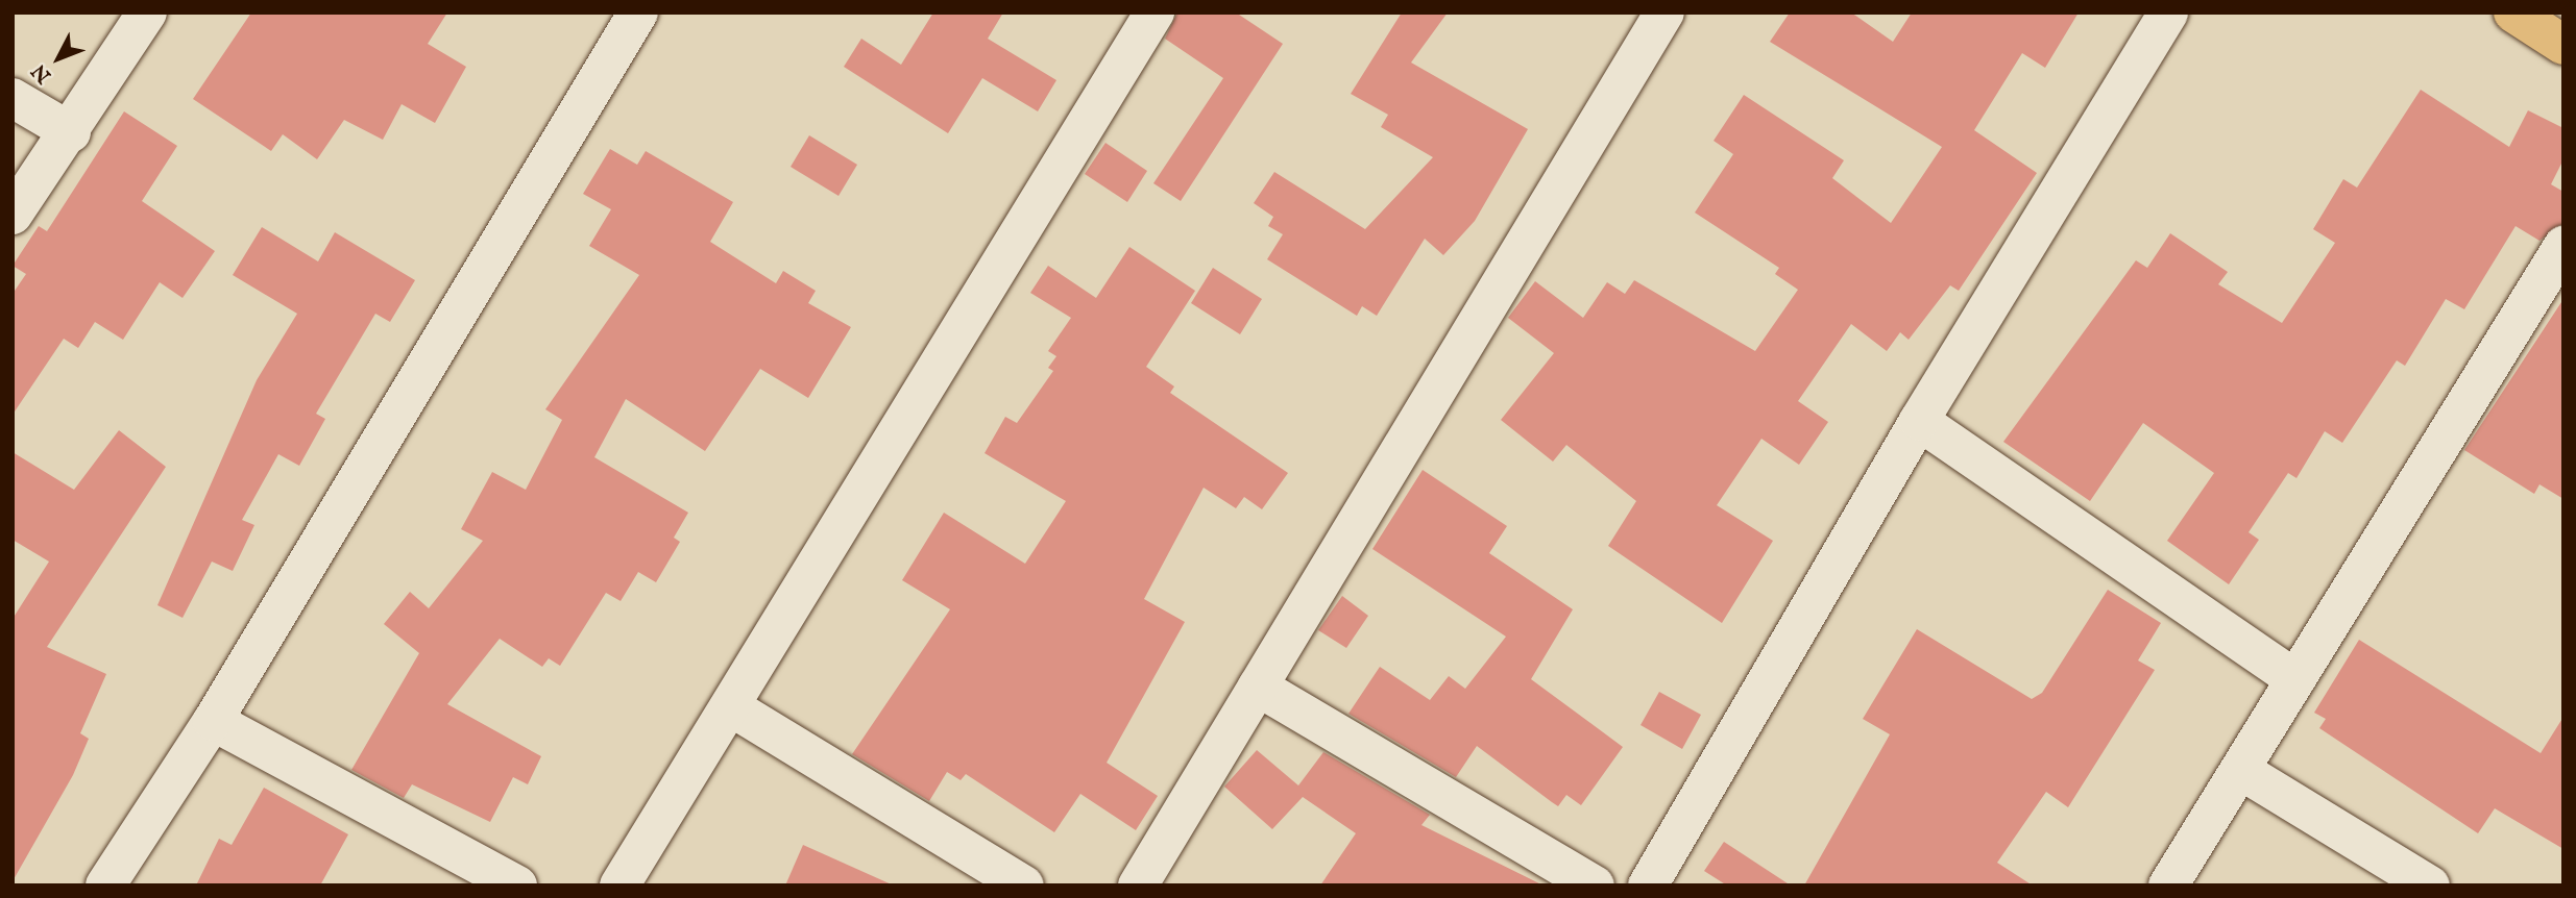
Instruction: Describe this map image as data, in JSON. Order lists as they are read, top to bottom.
{
  "north": "bottom left"
}
